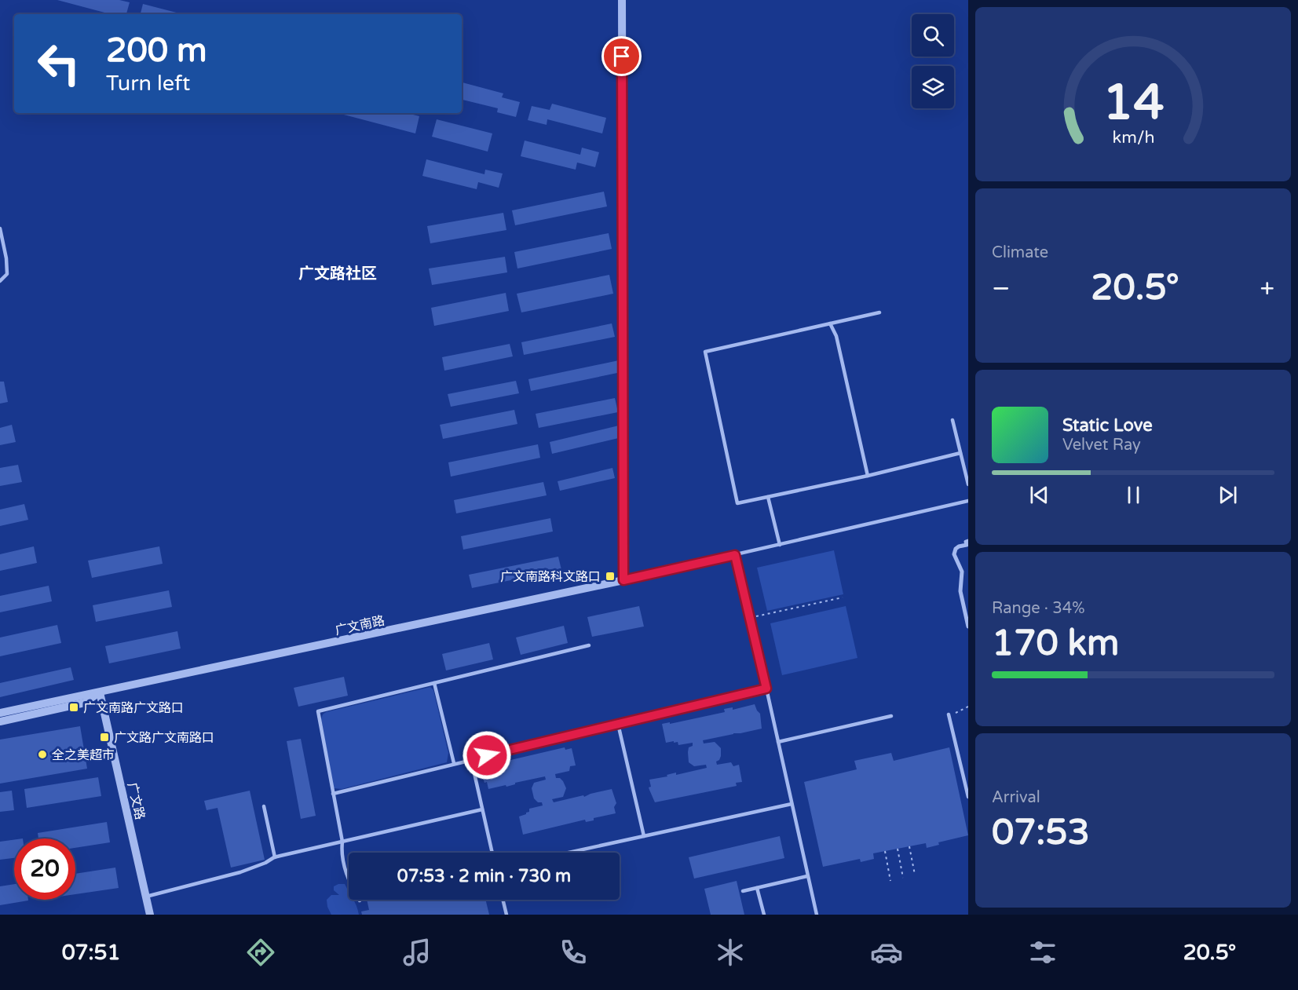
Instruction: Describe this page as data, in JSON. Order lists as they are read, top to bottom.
{
  "streets": {
    "street": ["广文南路", "广文路"]
  },
  "crossings": [
    ["广文南路", "广文路"]
  ],
  "districts": ["广文路社区"],
  "places": {
    "transit": ["广文南路科文路口", "广文南路广文路口", "广文路广文南路口"],
    "other": ["全之美超市"]
  },
  "page": {
    "turn": ["200 m", "Turn left"],
    "tile": [
      "Climate",
      ["Range · 34%", "170 km"],
      ["Arrival", "07:53"]
    ],
    "heat": ["−", "20.5°", "+"],
    "song": ["Static Love", "Velvet Ray"],
    "limit": "20",
    "trip": "07:53 · 2 min · 730 m",
    "tabs": ["07:51", "20.5°"],
    "gauge": ["14", "km/h"]
  }
}
